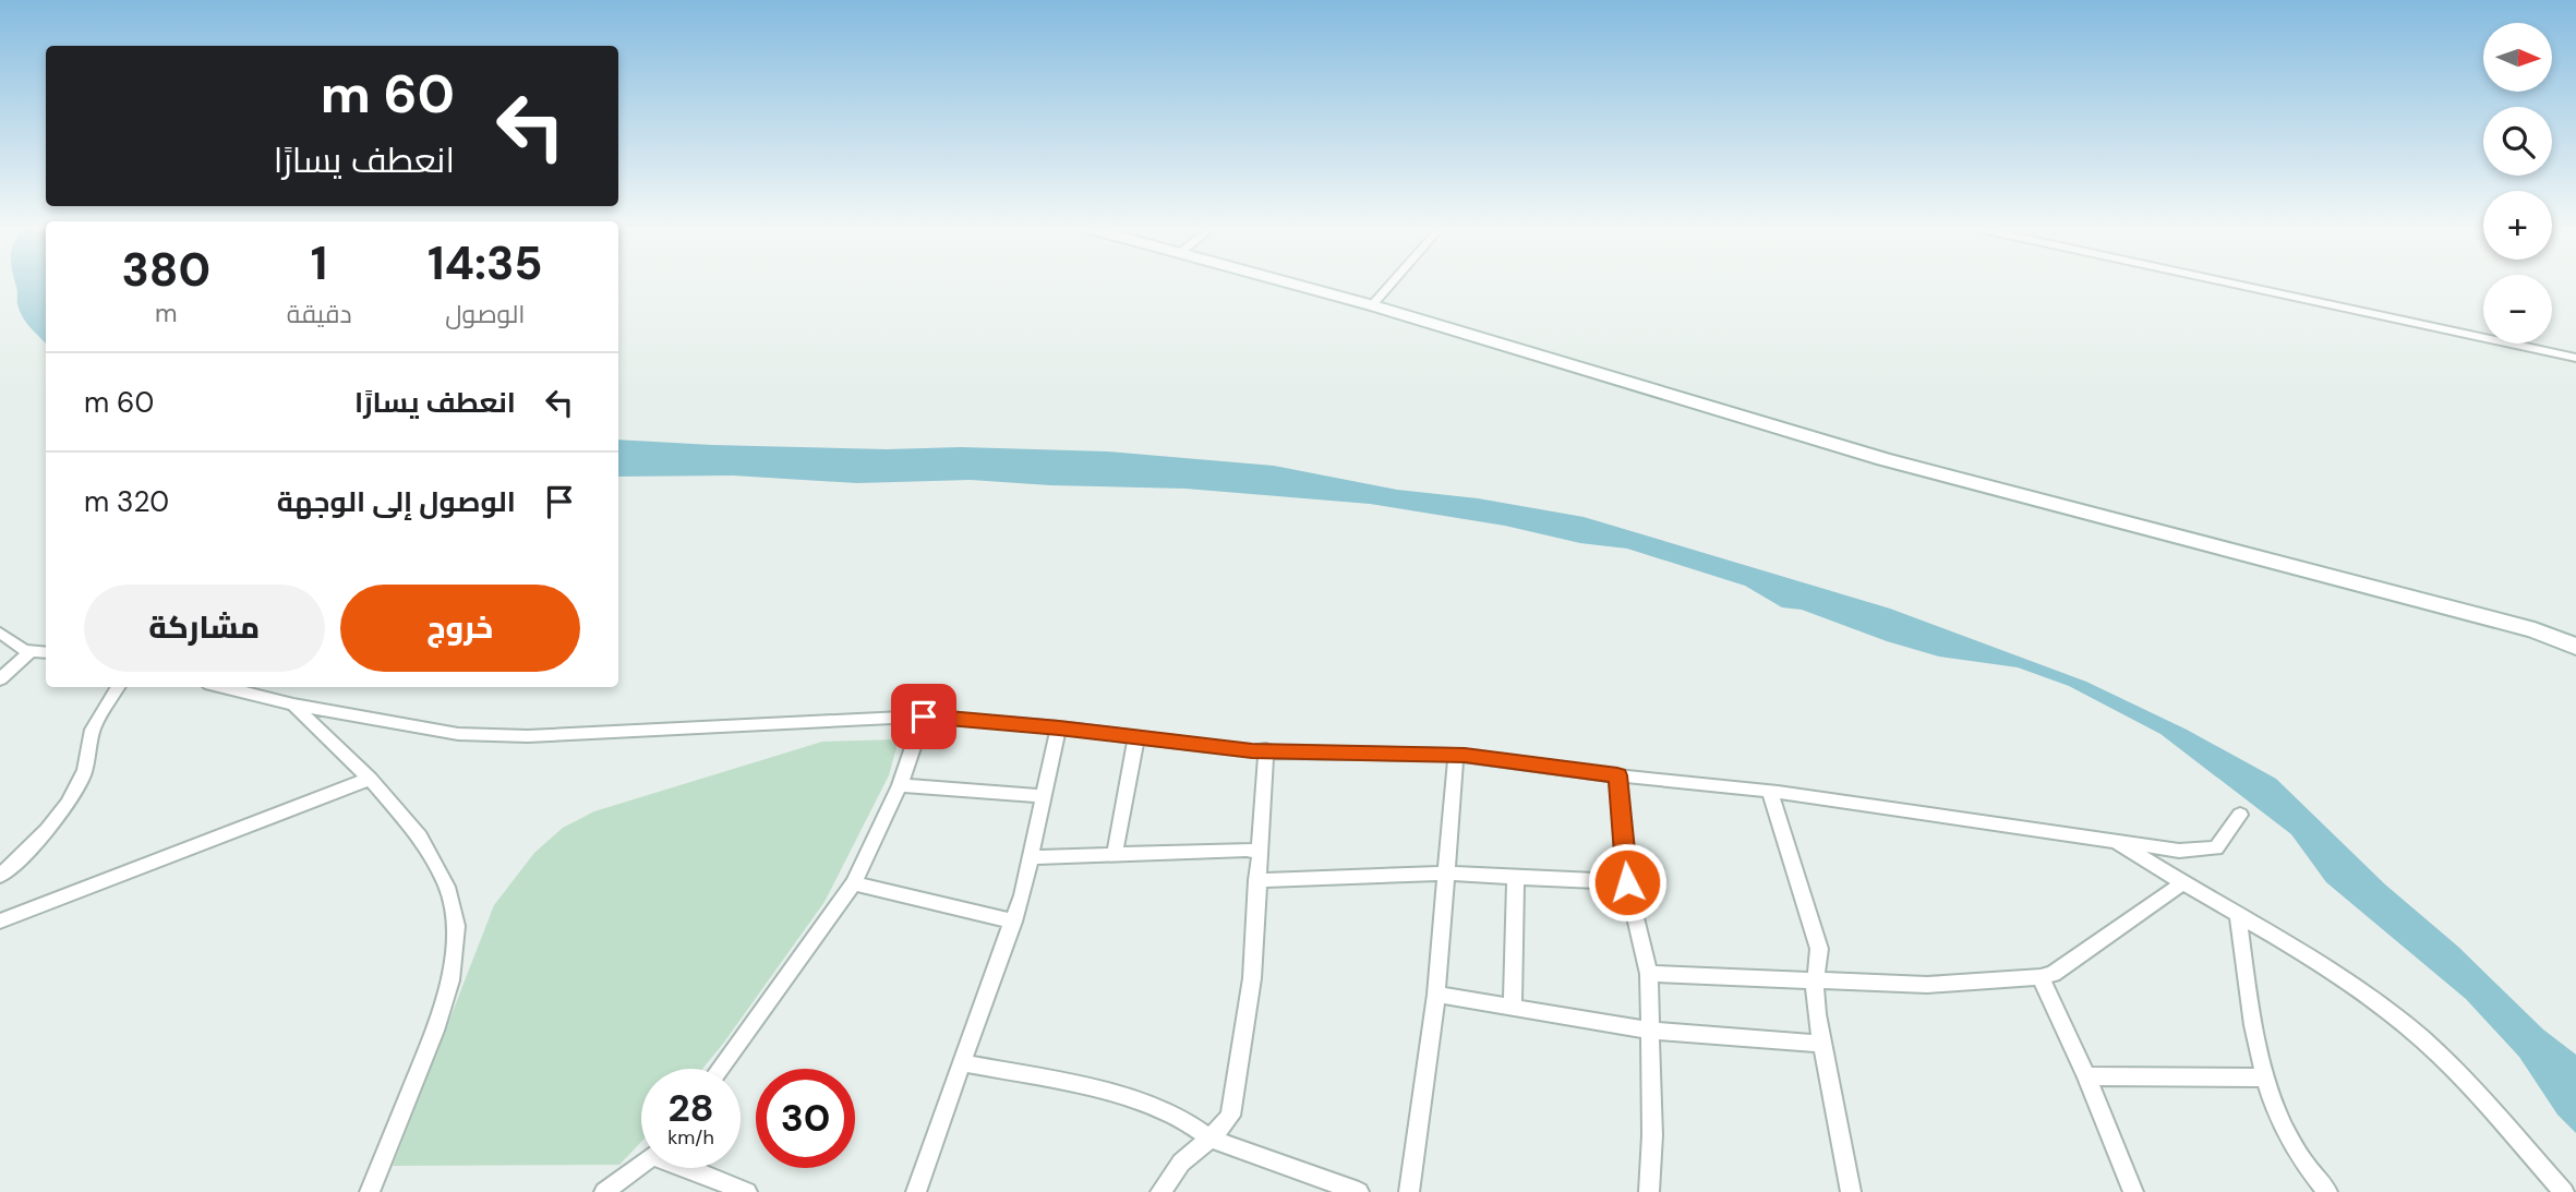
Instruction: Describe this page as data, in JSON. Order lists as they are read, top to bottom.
{
  "north": "right",
  "page": {
    "map_buttons": ["+", "−"],
    "turn": ["60 m", "انعطف يسارًا"],
    "eta": [
      "14:35",
      "الوصول",
      "1",
      "دقيقة",
      "380",
      "m"
    ],
    "list": [
      {
        "name": "انعطف يسارًا",
        "value": "60 m"
      },
      {
        "name": "الوصول إلى الوجهة",
        "value": "320 m"
      }
    ],
    "buttons": ["خروج", "مشاركة"],
    "speed": "28 km/h",
    "limit": "30"
  }
}
